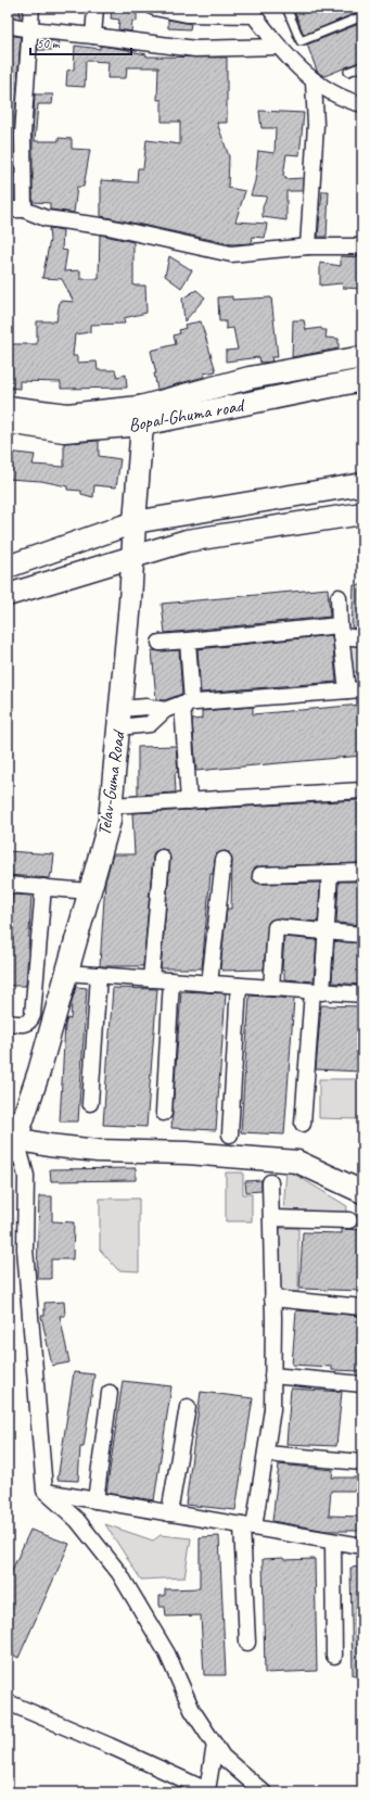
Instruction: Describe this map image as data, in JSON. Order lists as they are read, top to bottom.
{
  "streets": {
    "street": ["Bopal-Ghuma road", "Telav-Guma Road"]
  },
  "crossings": [
    ["Bopal-Ghuma road", "Telav-Guma Road"]
  ],
  "scale_bar": "50 m"
}
